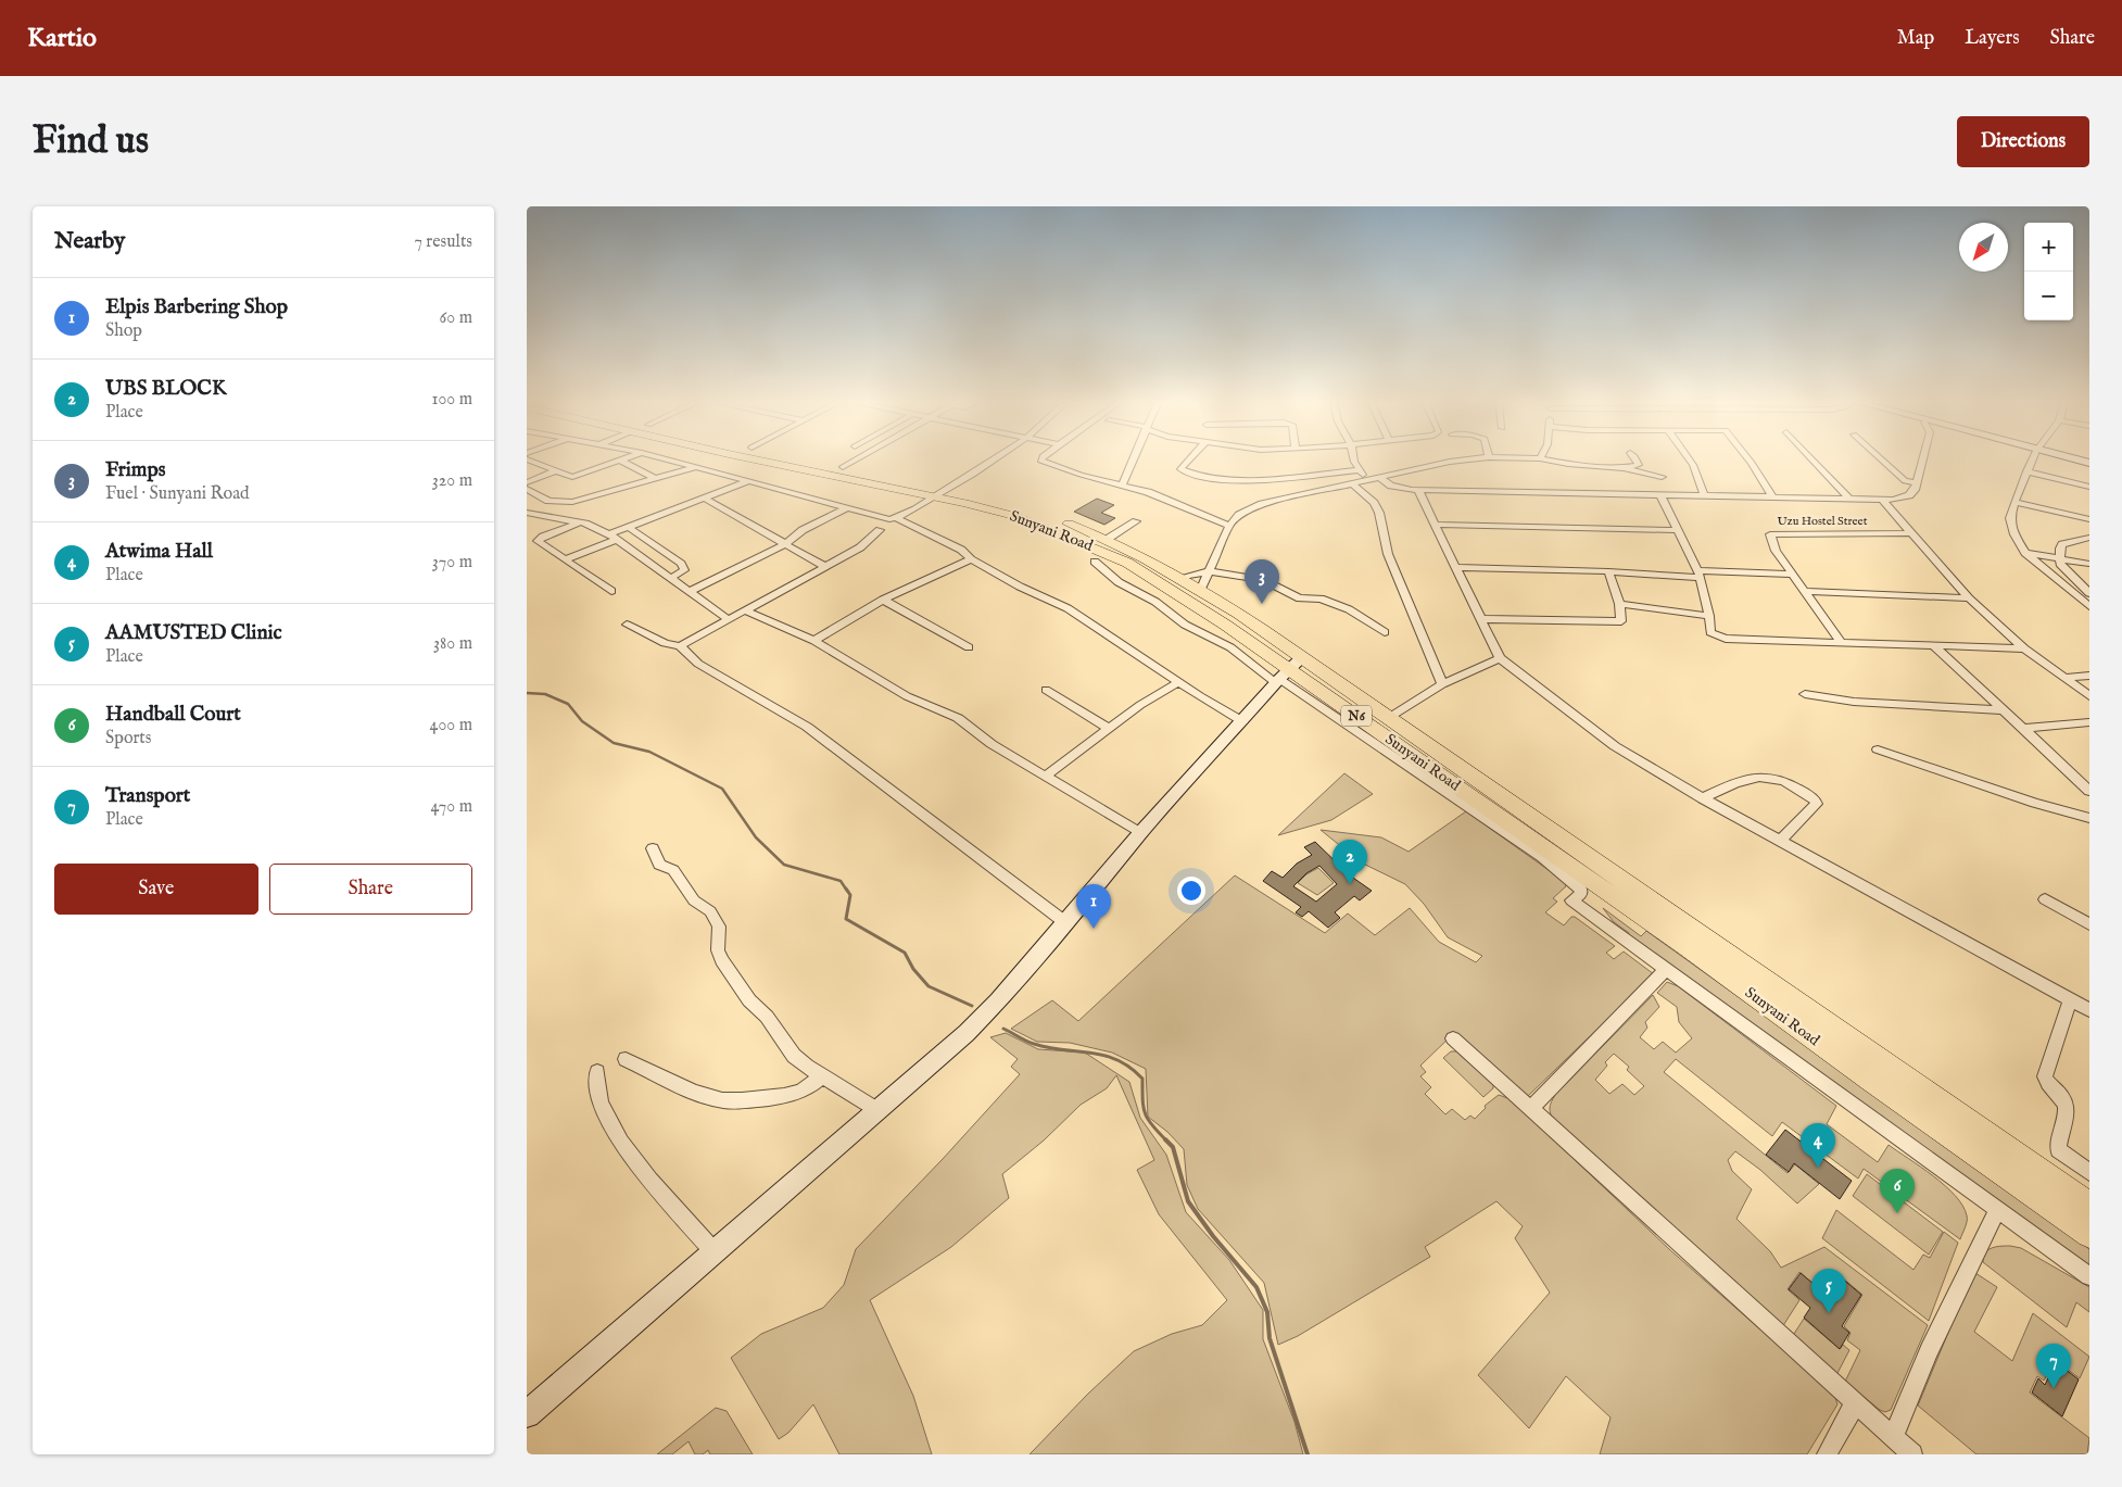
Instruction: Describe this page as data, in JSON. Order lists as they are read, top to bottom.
{
  "streets": {
    "main road": ["Sunyani Road", "N6"],
    "street": ["Uzu Hostel Street"]
  },
  "crossings": [
    ["Sunyani Road", "N6"]
  ],
  "north": "bottom left",
  "page": {
    "header": "Kartio",
    "nav": ["Map", "Layers", "Share"],
    "buttons": [
      "Directions",
      ["Save", "Share"]
    ],
    "title": "Find us",
    "heading": ["Nearby", "7 results"],
    "map_buttons": ["+", "−"],
    "list": [
      {
        "mark": "1",
        "name": "Elpis Barbering Shop",
        "note": "Shop",
        "value": "60 m"
      },
      {
        "mark": "2",
        "name": "UBS BLOCK",
        "note": "Place",
        "value": "100 m"
      },
      {
        "mark": "3",
        "name": "Frimps",
        "note": "Fuel · Sunyani Road",
        "value": "320 m"
      },
      {
        "mark": "4",
        "name": "Atwima Hall",
        "note": "Place",
        "value": "370 m"
      },
      {
        "mark": "5",
        "name": "AAMUSTED Clinic",
        "note": "Place",
        "value": "380 m"
      },
      {
        "mark": "6",
        "name": "Handball Court",
        "note": "Sports",
        "value": "400 m"
      },
      {
        "mark": "7",
        "name": "Transport",
        "note": "Place",
        "value": "470 m"
      }
    ],
    "pins": [
      "3",
      "2",
      "1",
      "4",
      "6",
      "5",
      "7"
    ]
  }
}
